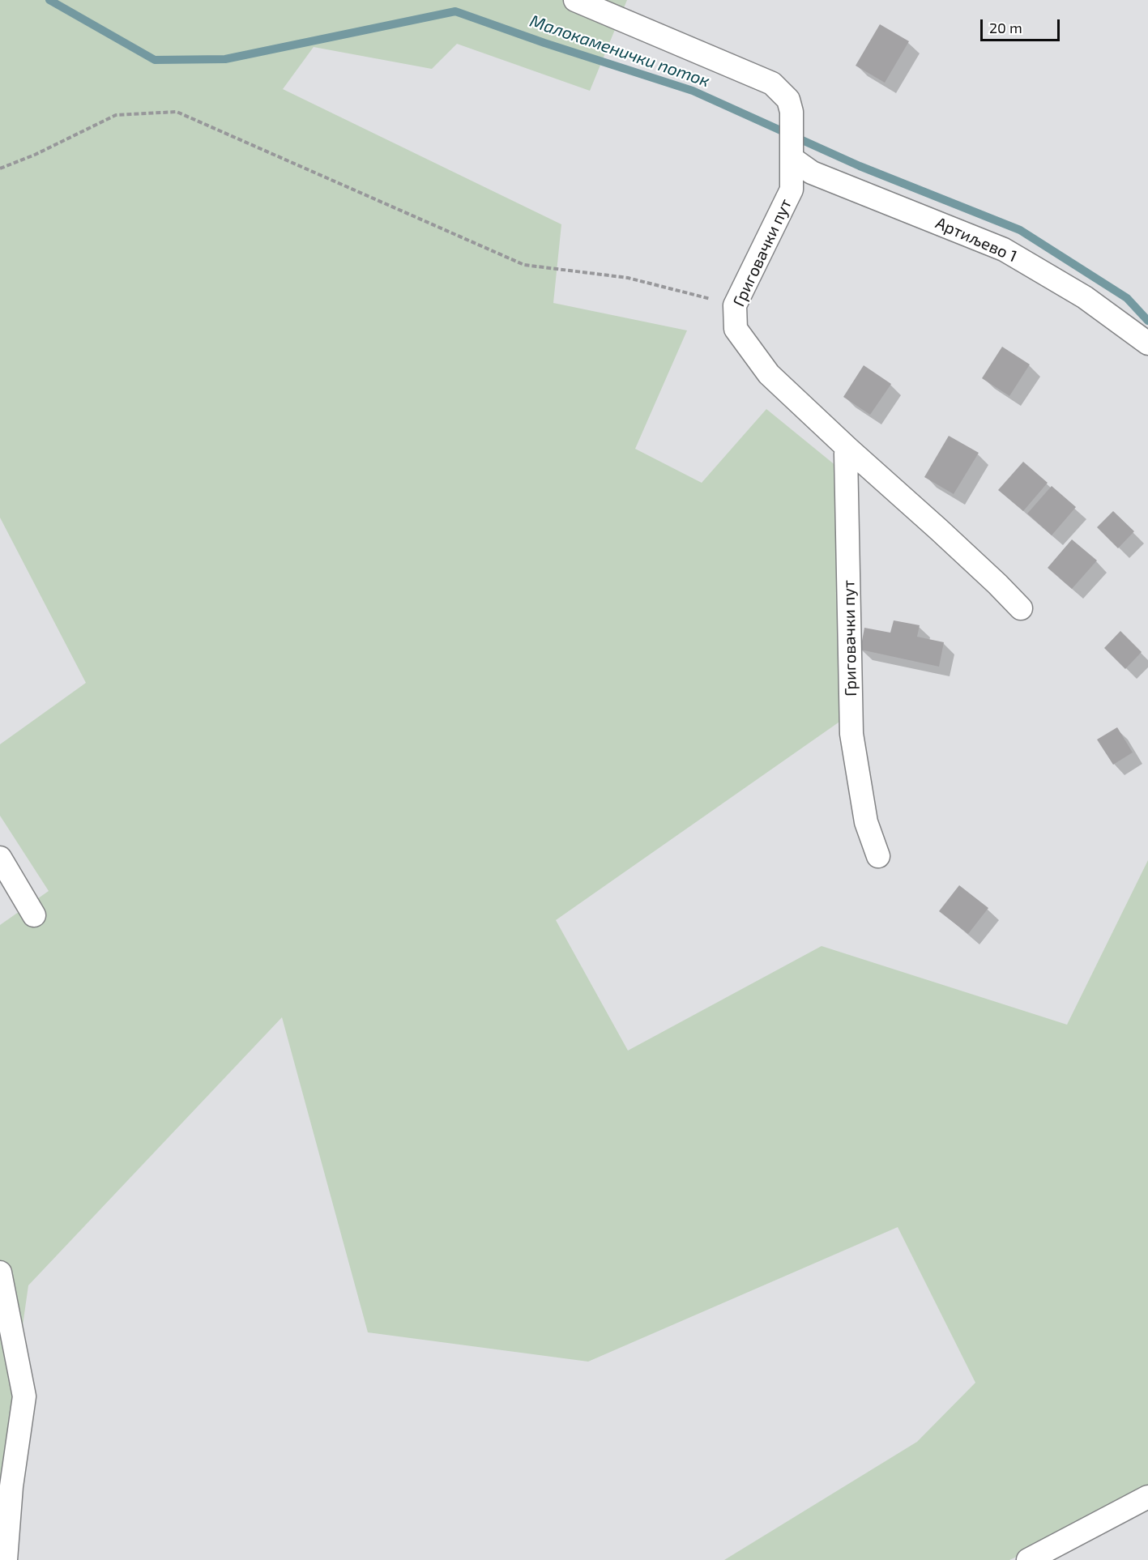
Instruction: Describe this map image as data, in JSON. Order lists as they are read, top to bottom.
{
  "streets": {
    "street": ["Артиљево 1", "Григовачки пут"]
  },
  "crossings": [
    ["Артиљево 1", "Григовачки пут"]
  ],
  "water": ["Малокаменички поток"],
  "scale_bar": "20 m"
}
